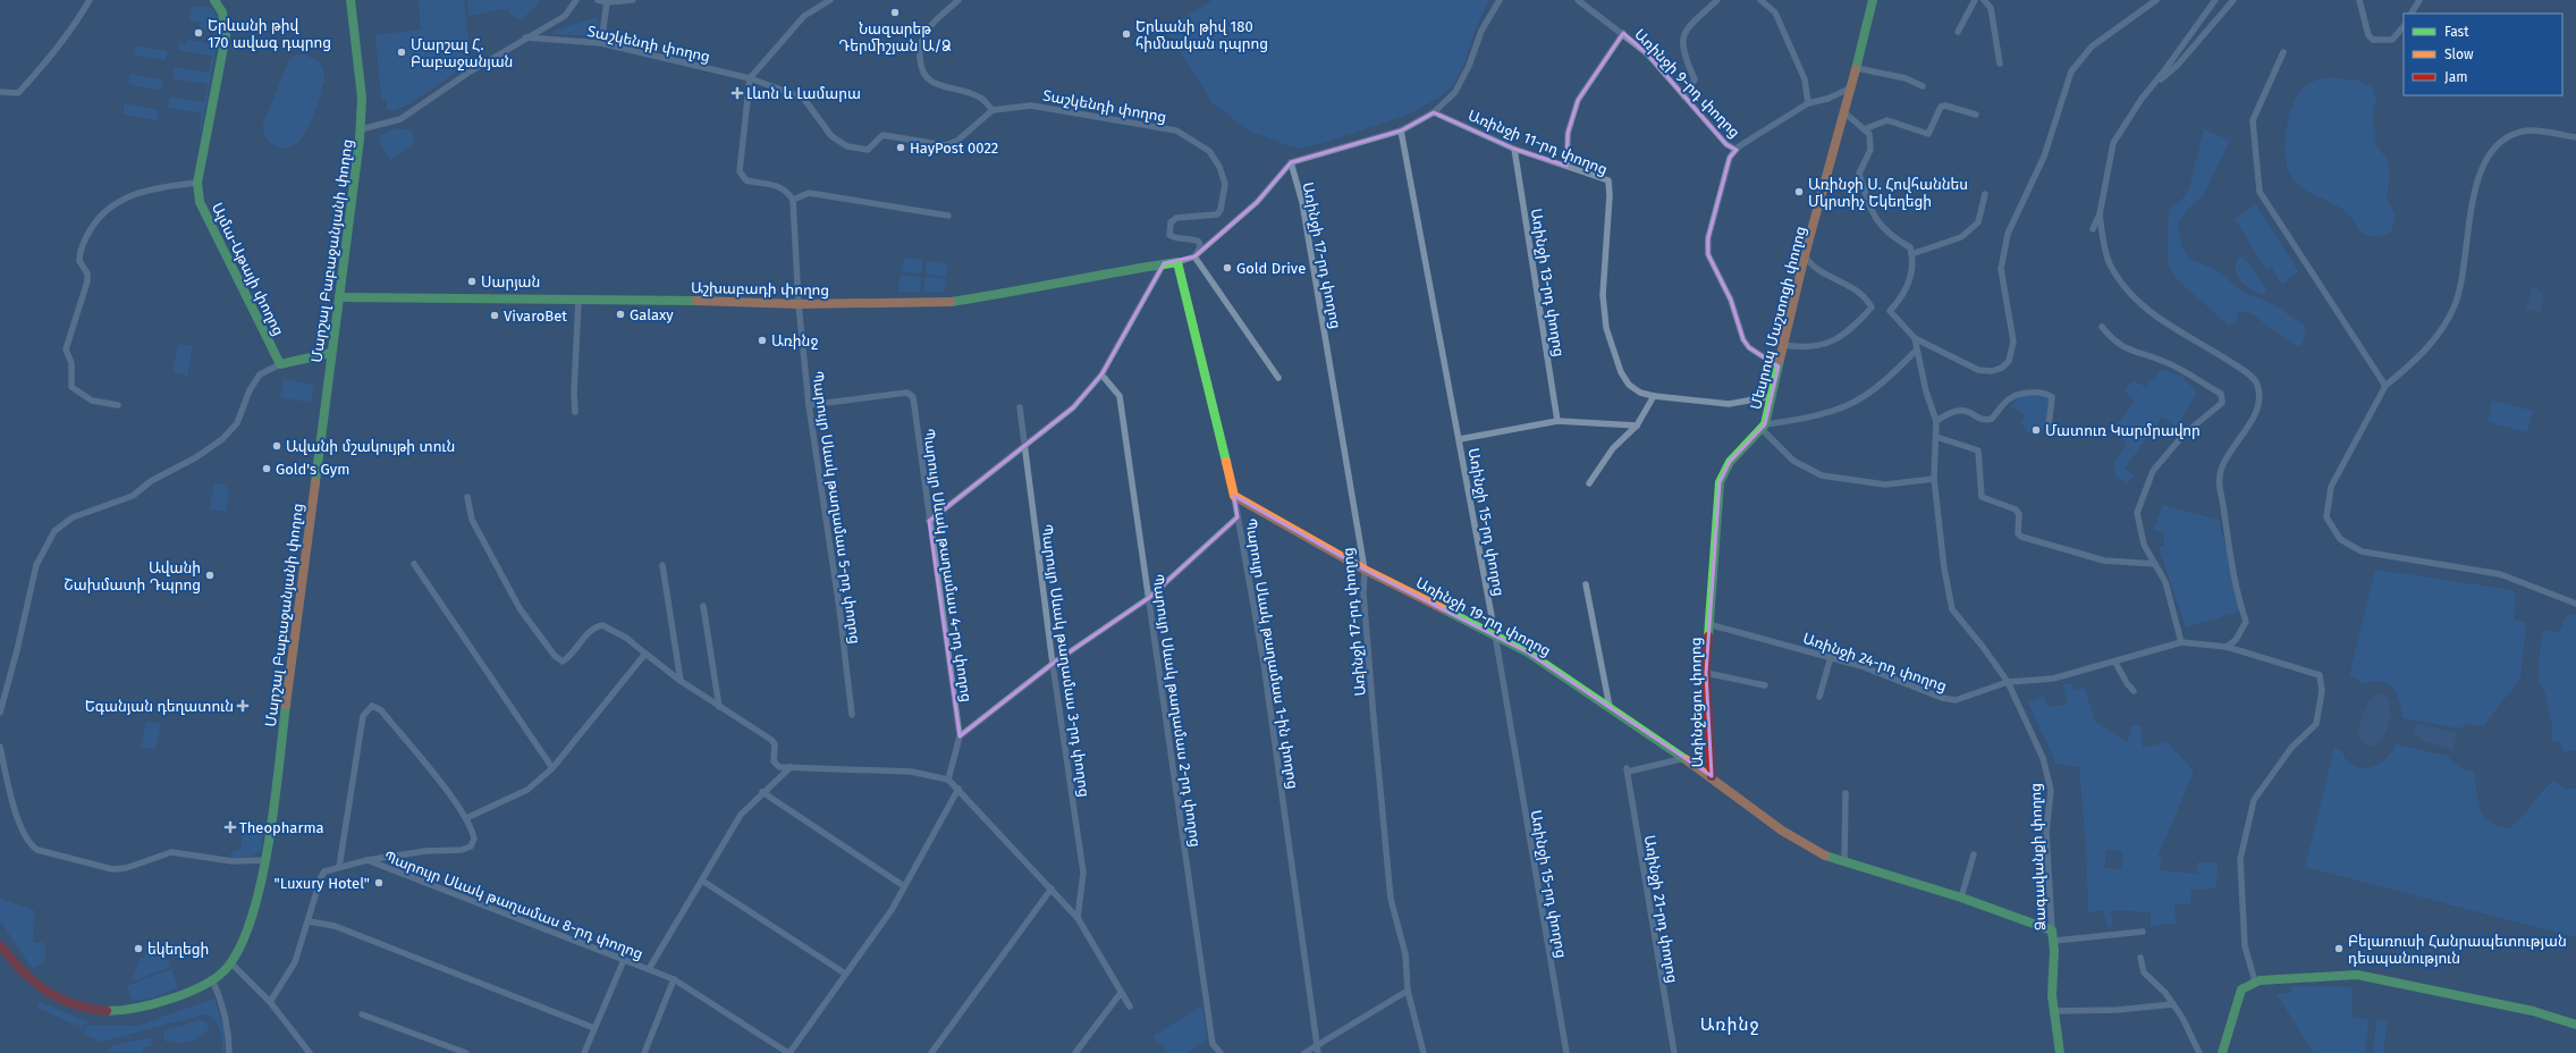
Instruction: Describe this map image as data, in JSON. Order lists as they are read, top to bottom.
{
  "streets": {
    "street": [
      "Տաշկենդի փողոց",
      "Առինջի 9-րդ փողոց",
      "Առինջի 11-րդ փողոց",
      "Մարշալ Բաբաջանյանի փողոց",
      "Առինջի 17-րդ փողոց",
      "Ալմա-Աթայի փողոց",
      "Առինջի 13-րդ փողոց",
      "Աշխաբադի փողոց",
      "Մեսրոպ Մաշտոցի փողոց",
      "Պարույր Սևակ թաղամաս 5-րդ փողոց",
      "Առինջի 15-րդ փողոց",
      "Պարույր Սևակ թաղամաս 4-րդ փողոց",
      "Առինջի 19-րդ փողոց",
      "Պարույր Սևակ թաղամաս 1-ին փողոց",
      "Պարույր Սևակ թաղամաս 3-րդ փողոց",
      "Առինջի 24-րդ փողոց",
      "Առինջեցու փողոց",
      "Պարույր Սևակ թաղամաս 2-րդ փողոց",
      "Ձագավանքի փողոց",
      "Պարույր Սևակ թաղամաս 8-րդ փողոց",
      "Առինջի 21-րդ փողոց"
    ]
  },
  "crossings": [
    ["Առինջի 11-րդ փողոց", "Առինջի 13-րդ փողոց"],
    ["Առինջի 11-րդ փողոց", "Մեսրոպ Մաշտոցի փողոց"],
    ["Մարշալ Բաբաջանյանի փողոց", "Աշխաբադի փողոց"],
    ["Առինջի 17-րդ փողոց", "Առինջի 19-րդ փողոց"],
    ["Աշխաբադի փողոց", "Պարույր Սևակ թաղամաս 5-րդ փողոց"],
    ["Աշխաբադի փողոց", "Պարույր Սևակ թաղամաս 1-ին փողոց"],
    ["Մեսրոպ Մաշտոցի փողոց", "Առինջեցու փողոց"],
    ["Պարույր Սևակ թաղամաս 5-րդ փողոց", "Պարույր Սևակ թաղամաս 4-րդ փողոց"],
    ["Առինջի 15-րդ փողոց", "Առինջի 19-րդ փողոց"],
    ["Առինջի 19-րդ փողոց", "Պարույր Սևակ թաղամաս 1-ին փողոց"],
    ["Առինջի 19-րդ փողոց", "Առինջեցու փողոց"],
    ["Առինջի 19-րդ փողոց", "Առինջի 21-րդ փողոց"],
    ["Առինջի 24-րդ փողոց", "Առինջեցու փողոց"],
    ["Առինջի 24-րդ փողոց", "Ձագավանքի փողոց"],
    ["Առինջեցու փողոց", "Ձագավանքի փողոց"]
  ],
  "districts": ["Առինջ"],
  "places": {
    "other": [
      "Նազարեթ Դերմիշյան Ա/Ձ",
      "Երևանի թիվ 170 ավագ դպրոց",
      "Երևանի թիվ 180 հիմնական դպրոց",
      "Մարշալ Հ. Բաբաջանյան",
      "HayPost 0022",
      "Առինջի Ս. Հովհաննես Մկրտիչ Եկեղեցի",
      "Gold Drive",
      "Սարյան",
      "Galaxy",
      "VivaroBet",
      "Առինջ",
      "Մատուռ Կարմրավոր",
      "Ավանի մշակույթի տուն",
      "Gold's Gym",
      "Ավանի Շախմատի Դպրոց",
      "\"Luxury Hotel\"",
      "եկեղեցի",
      "Բելառուսի Հանրապետության դեսպանություն"
    ],
    "health": ["Լևոն և Լամարա", "Եգանյան դեղատուն", "Theopharma"]
  },
  "legend": ["Fast", "Slow", "Jam"]
}
